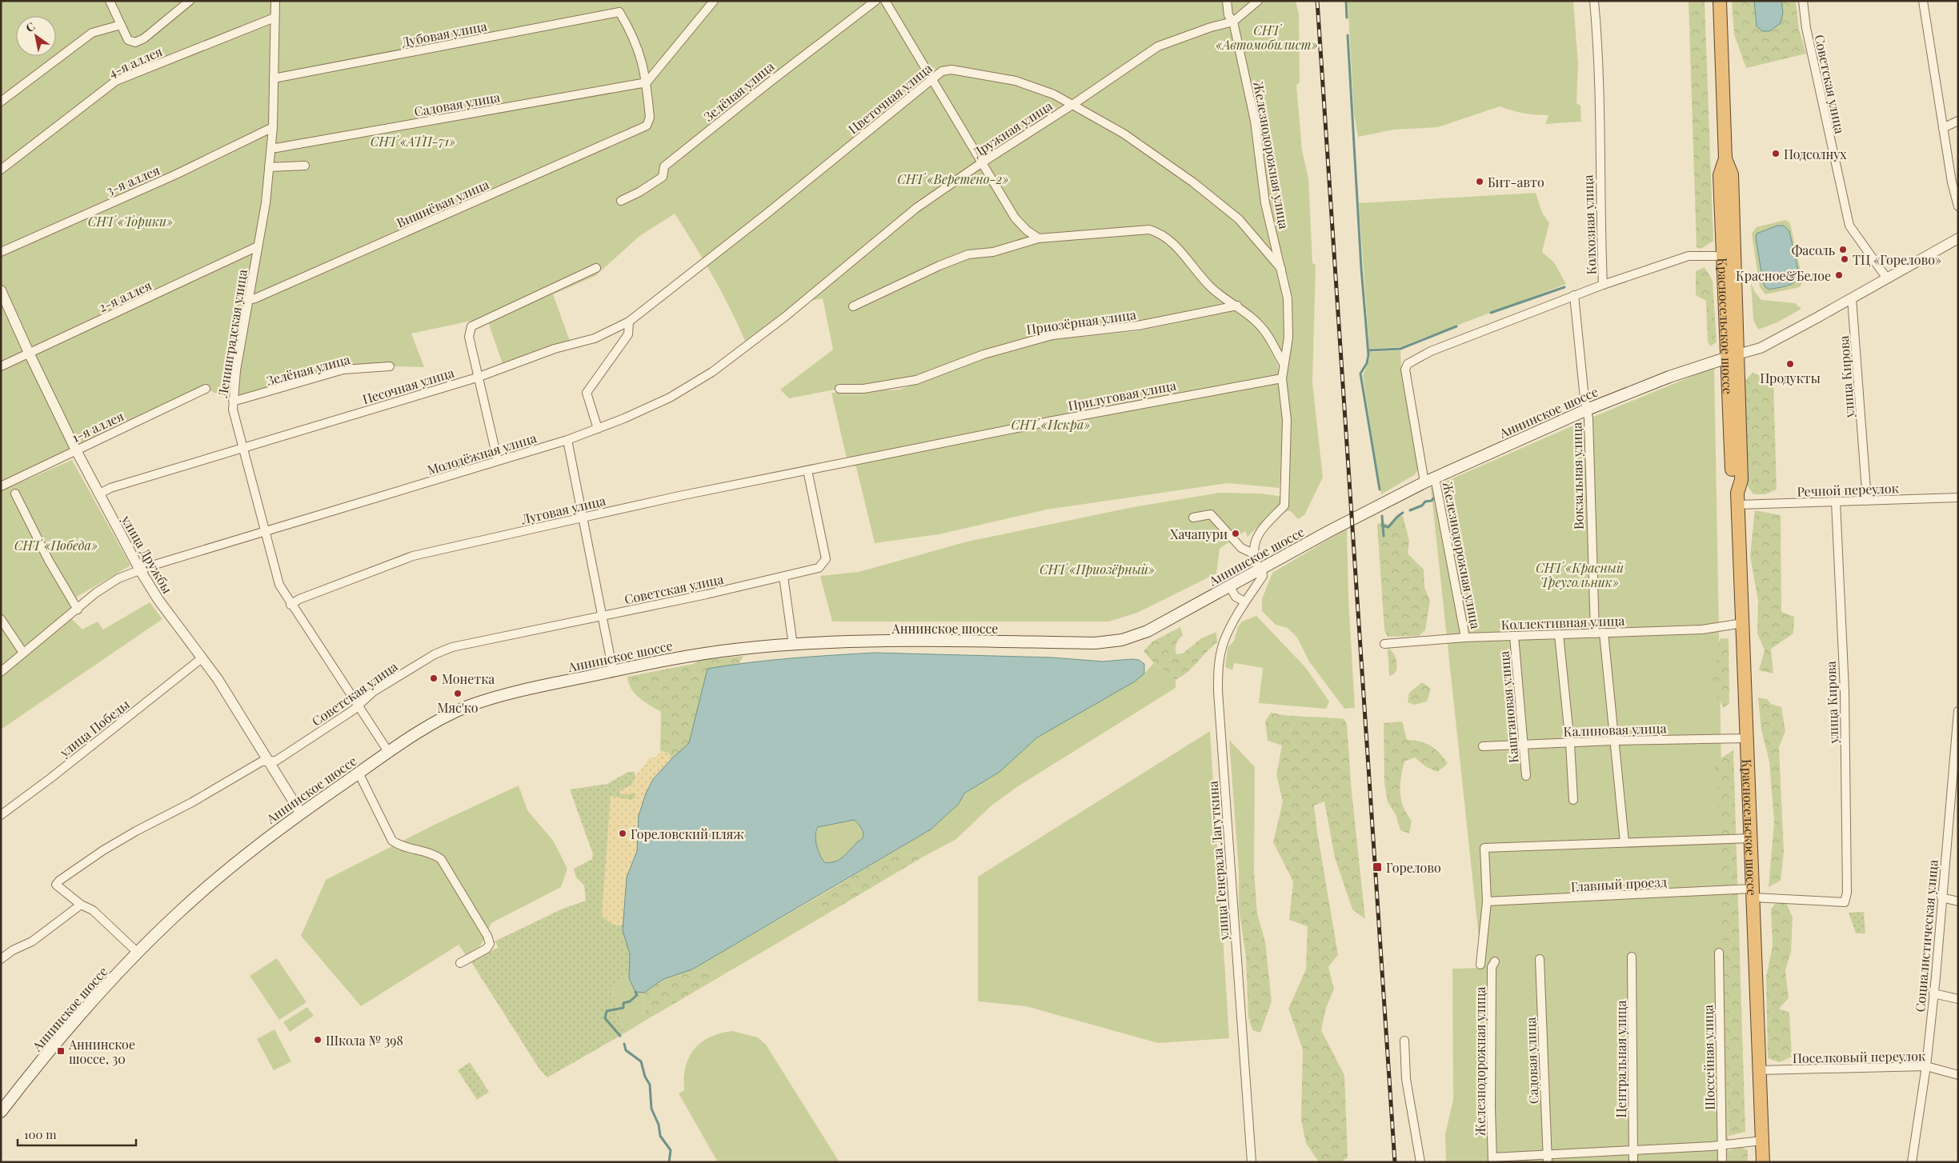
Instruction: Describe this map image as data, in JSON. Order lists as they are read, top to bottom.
{
  "streets": {
    "highway": ["Красносельское шоссе"],
    "main road": ["Аннинское шоссе"],
    "street": [
      "Дубовая улица",
      "4-я аллея",
      "Советская улица",
      "Зелёная улица",
      "Цветочная улица",
      "Садовая улица",
      "Дружная улица",
      "Железнодорожная улица",
      "3-я аллея",
      "Вишнёвая улица",
      "Колхозная улица",
      "2-я аллея",
      "Приозёрная улица",
      "Ленинградская улица",
      "улица Кирова",
      "Песочная улица",
      "Прилуговая улица",
      "1-я аллея",
      "Молодёжная улица",
      "Вокзальная улица",
      "Речной переулок",
      "Луговая улица",
      "улица Дружбы",
      "Коллективная улица",
      "Каштановая улица",
      "улица Победы",
      "Калиновая улица",
      "улица Генерала Лагуткина",
      "Главный проезд",
      "Социалистическая улица",
      "Поселковый переулок",
      "Шоссейная улица",
      "Центральная улица"
    ]
  },
  "crossings": [
    ["Дубовая улица", "Садовая улица"],
    ["Дубовая улица", "Вишнёвая улица"],
    ["Дубовая улица", "Ленинградская улица"],
    ["4-я аллея", "Ленинградская улица"],
    ["Советская улица", "Ленинградская улица"],
    ["Советская улица", "Аннинское шоссе"],
    ["Советская улица", "Луговая улица"],
    ["Советская улица", "улица Дружбы"],
    ["Зелёная улица", "Ленинградская улица"],
    ["Цветочная улица", "Дружная улица"],
    ["Цветочная улица", "Железнодорожная улица"],
    ["Цветочная улица", "Песочная улица"],
    ["Садовая улица", "Вишнёвая улица"],
    ["Садовая улица", "Ленинградская улица"],
    ["Дружная улица", "Железнодорожная улица"],
    ["Дружная улица", "Молодёжная улица"],
    ["Железнодорожная улица", "Колхозная улица"],
    ["Железнодорожная улица", "Прилуговая улица"],
    ["Железнодорожная улица", "Аннинское шоссе"],
    ["Железнодорожная улица", "Коллективная улица"],
    ["3-я аллея", "Ленинградская улица"],
    ["Вишнёвая улица", "Ленинградская улица"],
    ["Колхозная улица", "Вокзальная улица"],
    ["2-я аллея", "Ленинградская улица"],
    ["2-я аллея", "улица Дружбы"],
    ["Красносельское шоссе", "Аннинское шоссе"],
    ["Красносельское шоссе", "Речной переулок"],
    ["Красносельское шоссе", "Коллективная улица"],
    ["Красносельское шоссе", "Калиновая улица"],
    ["Красносельское шоссе", "Главный проезд"],
    ["Красносельское шоссе", "Поселковый переулок"],
    ["Ленинградская улица", "Песочная улица"],
    ["Ленинградская улица", "Аннинское шоссе"],
    ["Ленинградская улица", "Молодёжная улица"],
    ["Ленинградская улица", "Луговая улица"],
    ["улица Кирова", "Аннинское шоссе"],
    ["улица Кирова", "Речной переулок"],
    ["улица Кирова", "Главный проезд"],
    ["Песочная улица", "улица Дружбы"],
    ["Прилуговая улица", "Луговая улица"],
    ["Аннинское шоссе", "Вокзальная улица"],
    ["Аннинское шоссе", "улица Дружбы"],
    ["Аннинское шоссе", "улица Генерала Лагуткина"],
    ["1-я аллея", "улица Дружбы"],
    ["Молодёжная улица", "улица Дружбы"],
    ["Вокзальная улица", "Коллективная улица"],
    ["улица Дружбы", "улица Победы"],
    ["Коллективная улица", "Каштановая улица"],
    ["Каштановая улица", "Калиновая улица"],
    ["Социалистическая улица", "Поселковый переулок"]
  ],
  "parks": [
    "СНТ «Автомобилист»",
    "СНТ «АТП-71»",
    "СНТ «Веретено-2»",
    "СНТ «Торики»",
    "СНТ «Искра»",
    "СНТ «Победа»",
    "СНТ «Красный Треугольник»",
    "СНТ «Приозёрный»"
  ],
  "places": {
    "other": [
      "Подсолнух",
      "Бит-авто",
      "Фасоль",
      "ТЦ «Горелово»",
      "Красное&Белое",
      "Продукты",
      "Хачапури",
      "Монетка",
      "Мяс'ко",
      "Гореловский пляж",
      "Школа № 398"
    ],
    "transit": ["Горелово", "Аннинское шоссе, 30"]
  },
  "scale_bar": "100 m",
  "north": "top left"
}
